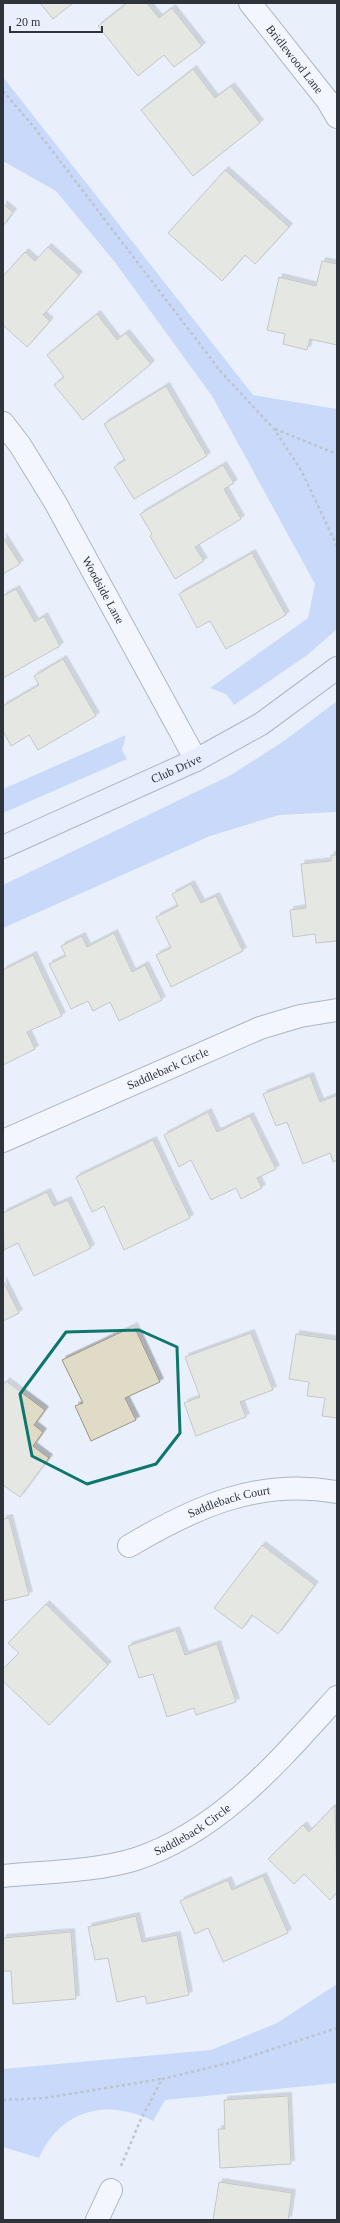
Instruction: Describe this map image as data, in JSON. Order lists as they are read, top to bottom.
{
  "streets": {
    "street": [
      "Bridlewood Lane",
      "Woodside Lane",
      "Club Drive",
      "Saddleback Circle",
      "Saddleback Court"
    ]
  },
  "crossings": [
    ["Woodside Lane", "Club Drive"]
  ],
  "scale_bar": "20 m"
}
